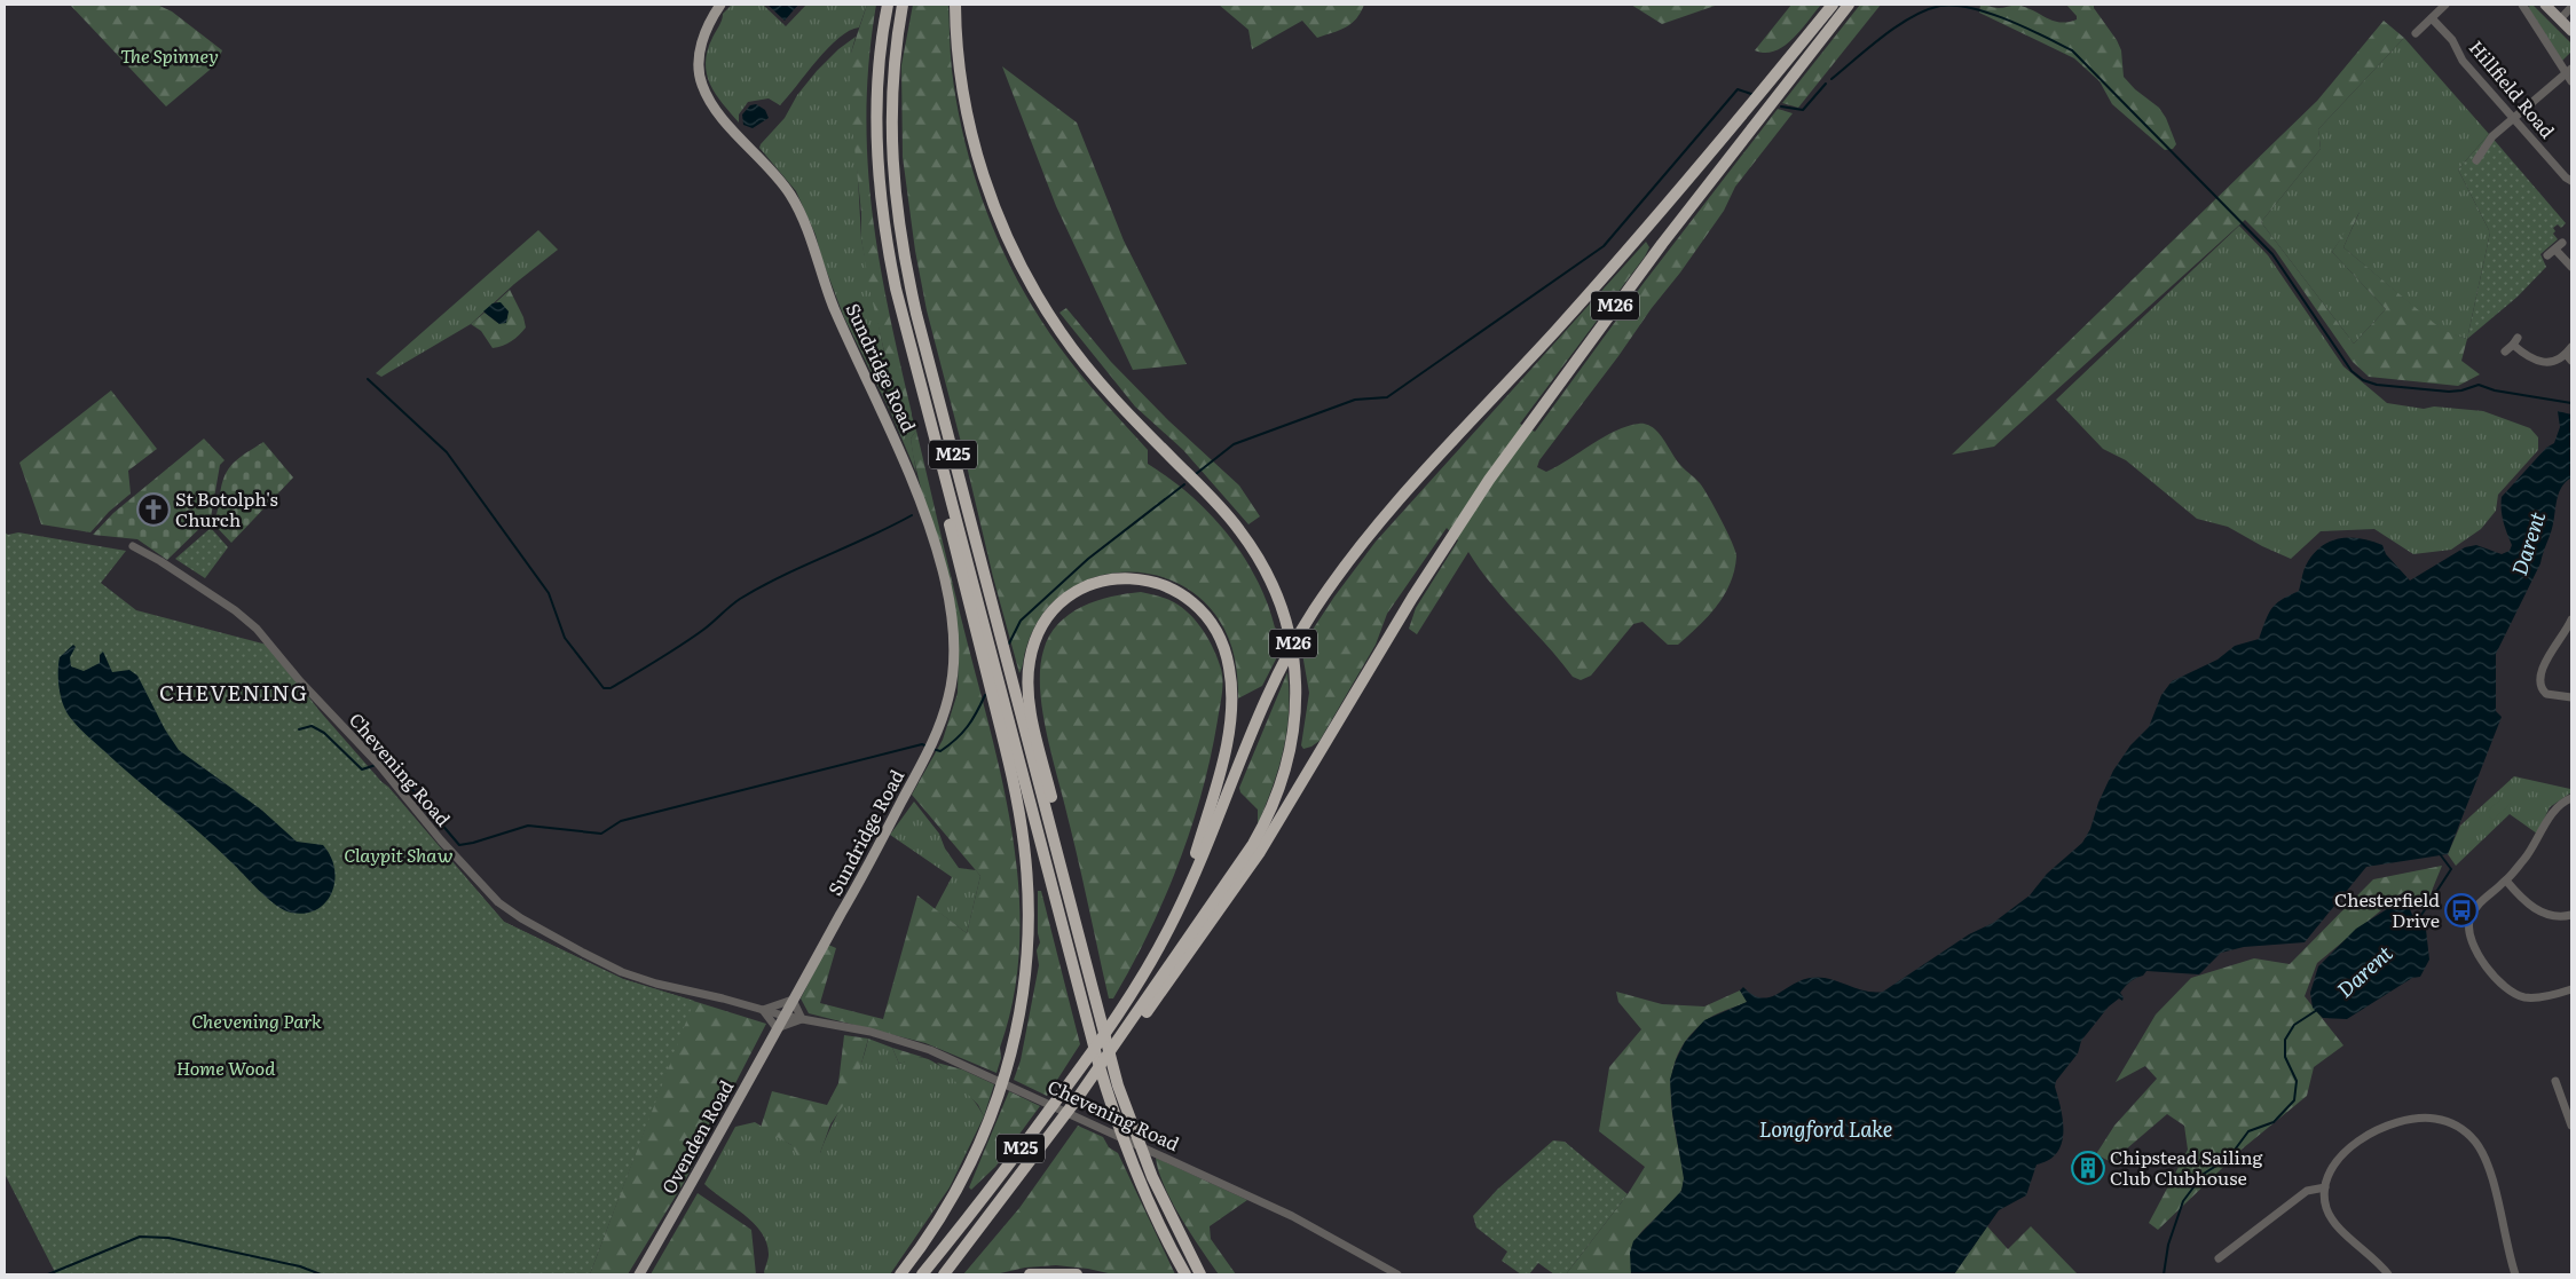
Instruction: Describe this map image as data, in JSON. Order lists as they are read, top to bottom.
{
  "streets": {
    "highway": ["M26", "M25"],
    "main road": ["Sundridge Road", "Ovenden Road"],
    "street": ["Hillfield Road", "Chevening Road"]
  },
  "crossings": [
    ["M26", "M25"],
    ["Sundridge Road", "Chevening Road"],
    ["Sundridge Road", "Ovenden Road"],
    ["Chevening Road", "Ovenden Road"]
  ],
  "districts": ["CHEVENING"],
  "water": ["Darent", "Longford Lake"],
  "parks": [
    "The Spinney",
    "Claypit Shaw",
    "Chevening Park",
    "Home Wood"
  ],
  "places": {
    "church": ["St Botolph's Church"],
    "bus stop": ["Chesterfield Drive"],
    "building": ["Chipstead Sailing Club Clubhouse"]
  }
}
